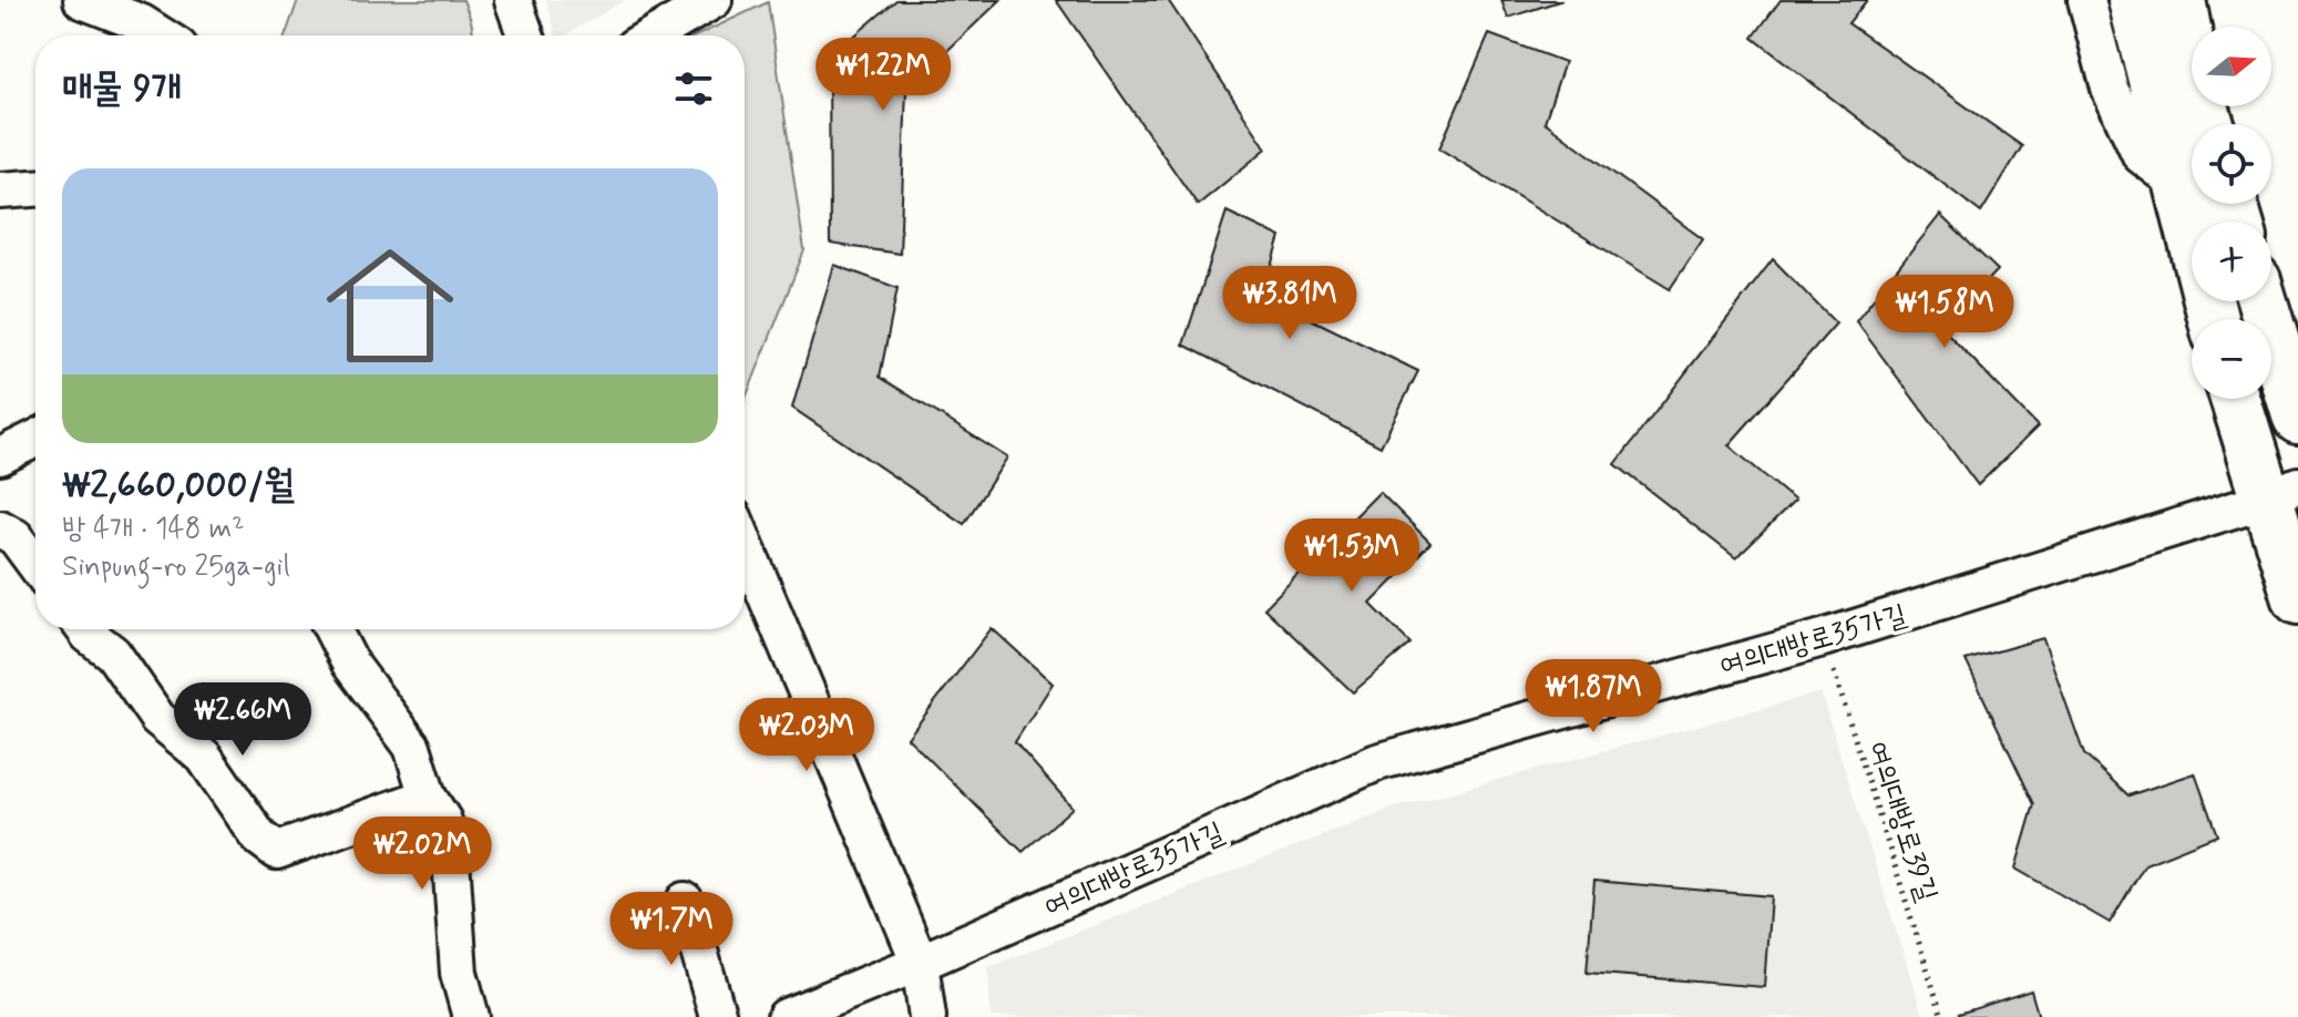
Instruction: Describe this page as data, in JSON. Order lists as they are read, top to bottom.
{
  "streets": {
    "street": ["여의대방로35가길"],
    "path": ["여의대방로39길"]
  },
  "crossings": [
    ["여의대방로35가길", "여의대방로39길"]
  ],
  "north": "right",
  "page": {
    "map_buttons": ["+", "−"],
    "heading": "매물 9개",
    "price": [
      "₩1.22M",
      "₩3.81M",
      "₩1.58M",
      "₩1.53M",
      "₩1.87M",
      "₩2.66M",
      "₩2.03M",
      "₩2.02M",
      "₩1.7M"
    ],
    "list": [
      {
        "name": "₩2,660,000/월",
        "note": "방 4개 · 148 m² · Sinpung-ro 25ga-gil"
      }
    ]
  }
}
